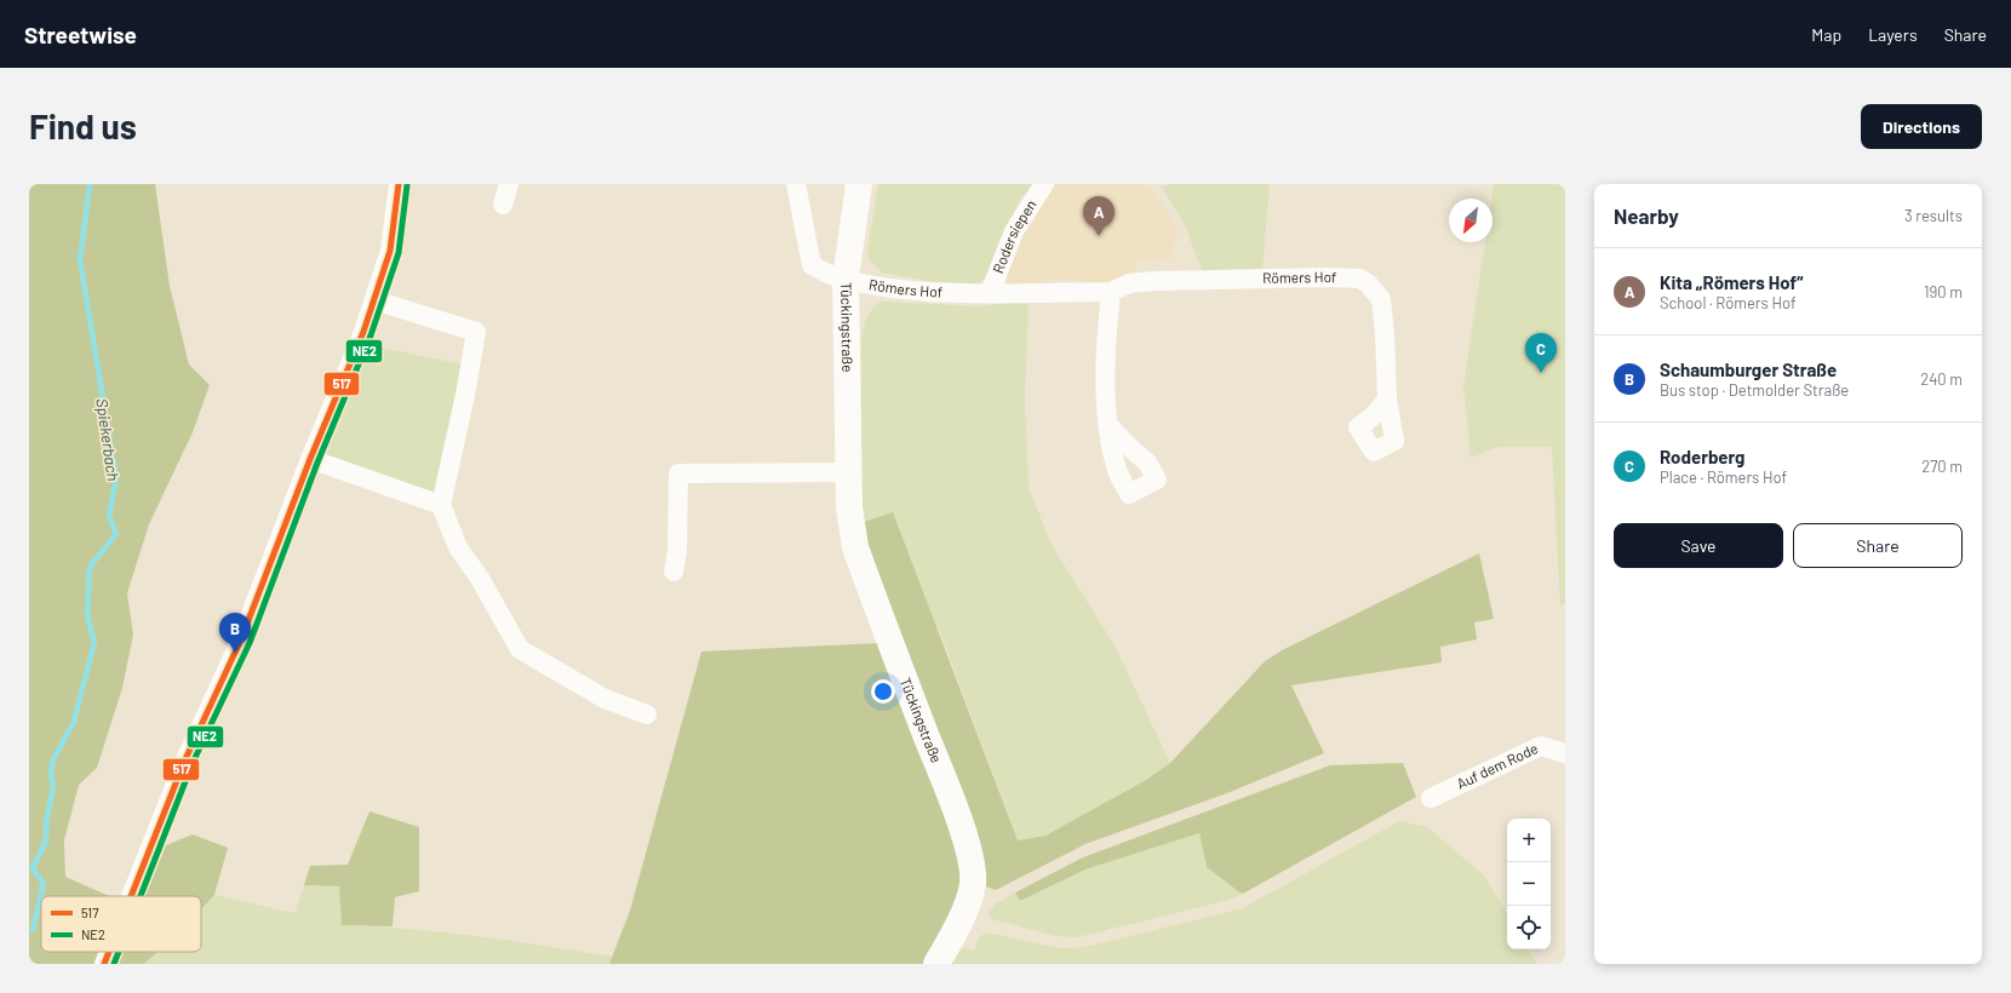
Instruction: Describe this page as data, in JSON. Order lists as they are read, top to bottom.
{
  "streets": {
    "street": [
      "Rodersiepen",
      "Römers Hof",
      "Tückingstraße",
      "Auf dem Rode"
    ]
  },
  "crossings": [
    ["Rodersiepen", "Römers Hof"],
    ["Römers Hof", "Tückingstraße"]
  ],
  "water": ["Spiekerbach"],
  "lines": ["transit line 517", "transit line NE2"],
  "legend": ["517", "NE2"],
  "north": "bottom left",
  "page": {
    "header": "Streetwise",
    "nav": ["Map", "Layers", "Share"],
    "buttons": [
      "Directions",
      ["Save", "Share"]
    ],
    "title": "Find us",
    "heading": ["Nearby", "3 results"],
    "pins": ["A", "C", "B"],
    "list": [
      {
        "mark": "A",
        "name": "Kita „Römers Hof“",
        "note": "School · Römers Hof",
        "value": "190 m"
      },
      {
        "mark": "B",
        "name": "Schaumburger Straße",
        "note": "Bus stop · Detmolder Straße",
        "value": "240 m"
      },
      {
        "mark": "C",
        "name": "Roderberg",
        "note": "Place · Römers Hof",
        "value": "270 m"
      }
    ],
    "map_buttons": ["+", "−"]
  }
}
